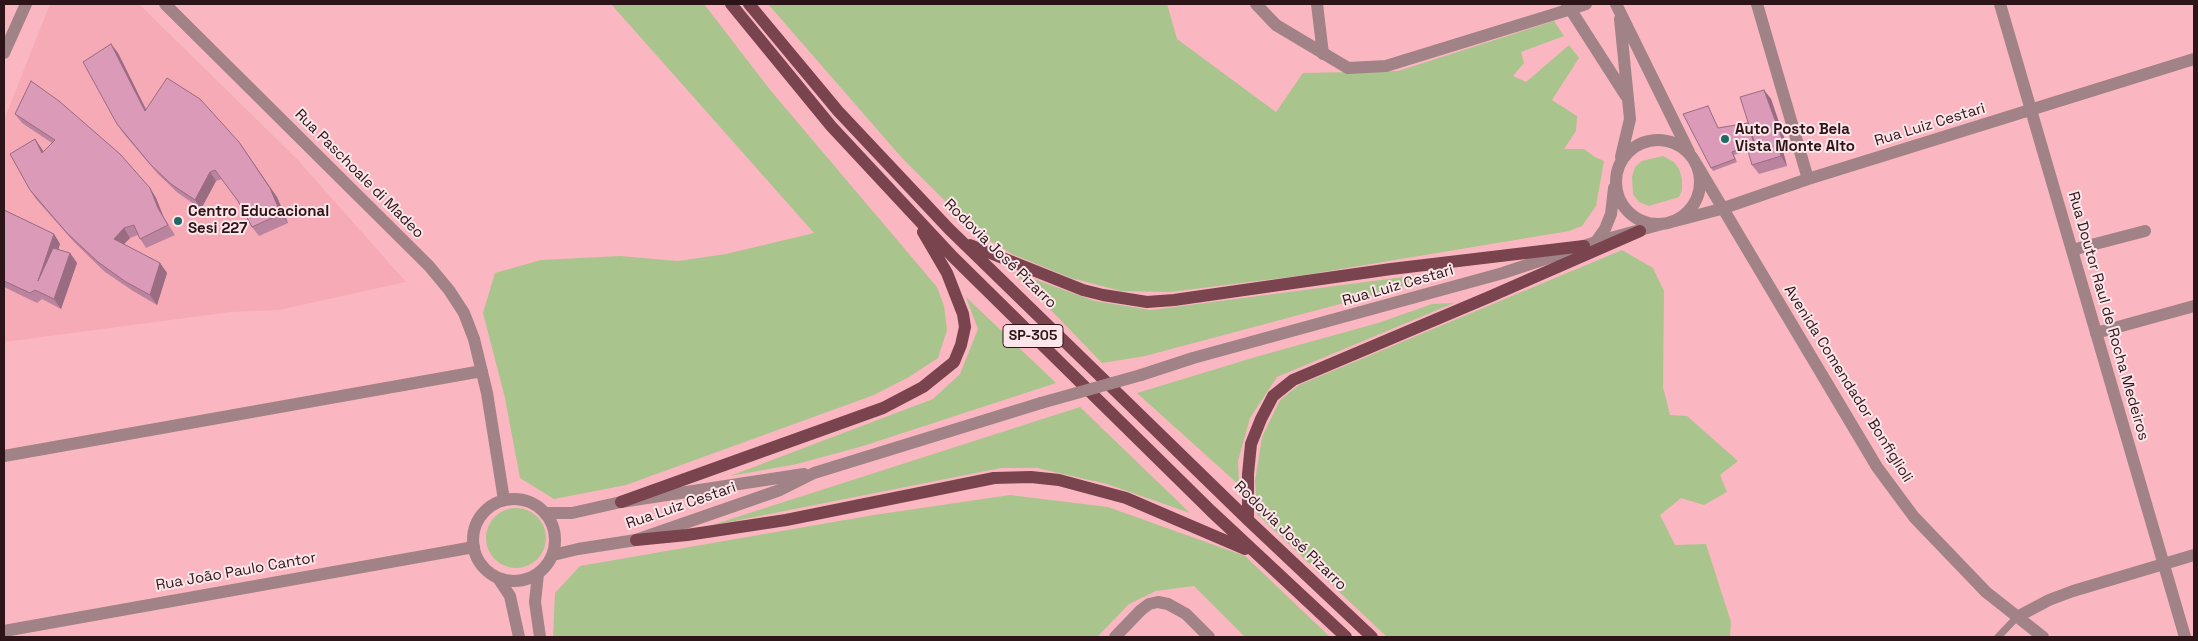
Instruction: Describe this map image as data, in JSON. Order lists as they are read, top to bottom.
{
  "streets": {
    "main road": ["Rodovia José Pizarro", "SP-305"],
    "street": [
      "Rua Luiz Cestari",
      "Rua Paschoale di Madeo",
      "Rua Doutor Raul de Rocha Medeiros",
      "Avenida Comendador Bonfiglioli",
      "Rua João Paulo Cantor"
    ]
  },
  "crossings": [
    ["Rua Luiz Cestari", "Rua Paschoale di Madeo"],
    ["Rua Luiz Cestari", "Rua Doutor Raul de Rocha Medeiros"],
    ["Rua Luiz Cestari", "Avenida Comendador Bonfiglioli"],
    ["Rua Luiz Cestari", "Rua João Paulo Cantor"],
    ["Rua Paschoale di Madeo", "Rua João Paulo Cantor"]
  ],
  "places": ["Auto Posto Bela Vista Monte Alto", "Centro Educacional Sesi 227"]
}
